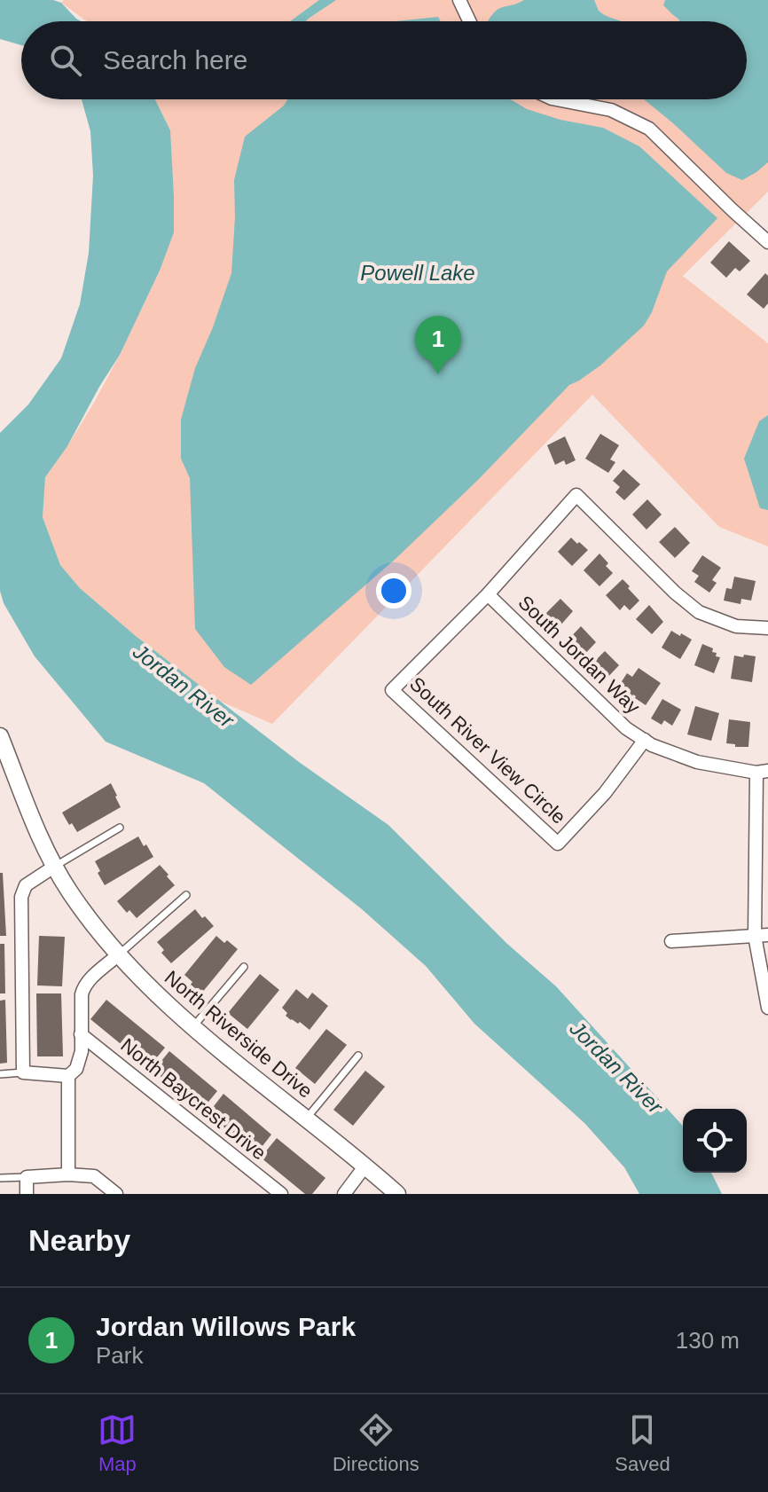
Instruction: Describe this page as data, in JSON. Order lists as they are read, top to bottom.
{
  "streets": {
    "street": [
      "South Jordan Way",
      "South River View Circle",
      "North Riverside Drive",
      "North Baycrest Drive"
    ]
  },
  "crossings": [
    ["South Jordan Way", "South River View Circle"]
  ],
  "water": ["Powell Lake", "Jordan River"],
  "page": {
    "search": "Search here",
    "pins": "1",
    "heading": "Nearby",
    "list": [
      {
        "mark": "1",
        "name": "Jordan Willows Park",
        "note": "Park",
        "value": "130 m"
      }
    ],
    "nav": ["Map", "Directions", "Saved"]
  }
}
